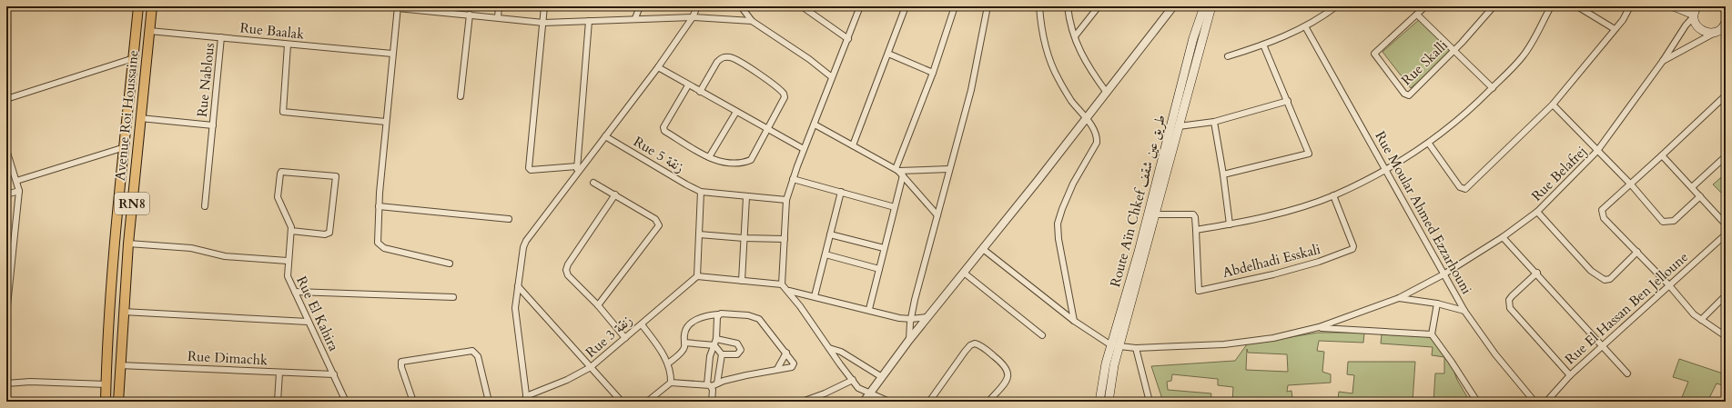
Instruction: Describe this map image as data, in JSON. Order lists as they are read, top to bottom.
{
  "streets": {
    "main road": ["Avenue Roi Houssaine", "Route Aïn Chkef طريق عين شقف", "RN8"],
    "street": [
      "Rue Baalak",
      "Rue Skalli",
      "Rue Nablous",
      "Rue 5 زنقة",
      "Rue Belafrej",
      "Rue Moular Ahmed Ezzarhouni",
      "Abdelhadi Esskali",
      "Rue El Hassan Ben Jelloune",
      "Rue El Kahira",
      "Rue 3 زنقة",
      "Rue Dimachk"
    ]
  },
  "crossings": [
    ["Rue Baalak", "Rue Nablous"],
    ["Rue Baalak", "Avenue Roi Houssaine"],
    ["Rue Nablous", "Avenue Roi Houssaine"],
    ["Avenue Roi Houssaine", "Rue Dimachk"],
    ["Rue Belafrej", "Rue Moular Ahmed Ezzarhouni"],
    ["Rue El Kahira", "Rue Dimachk"]
  ]
}
